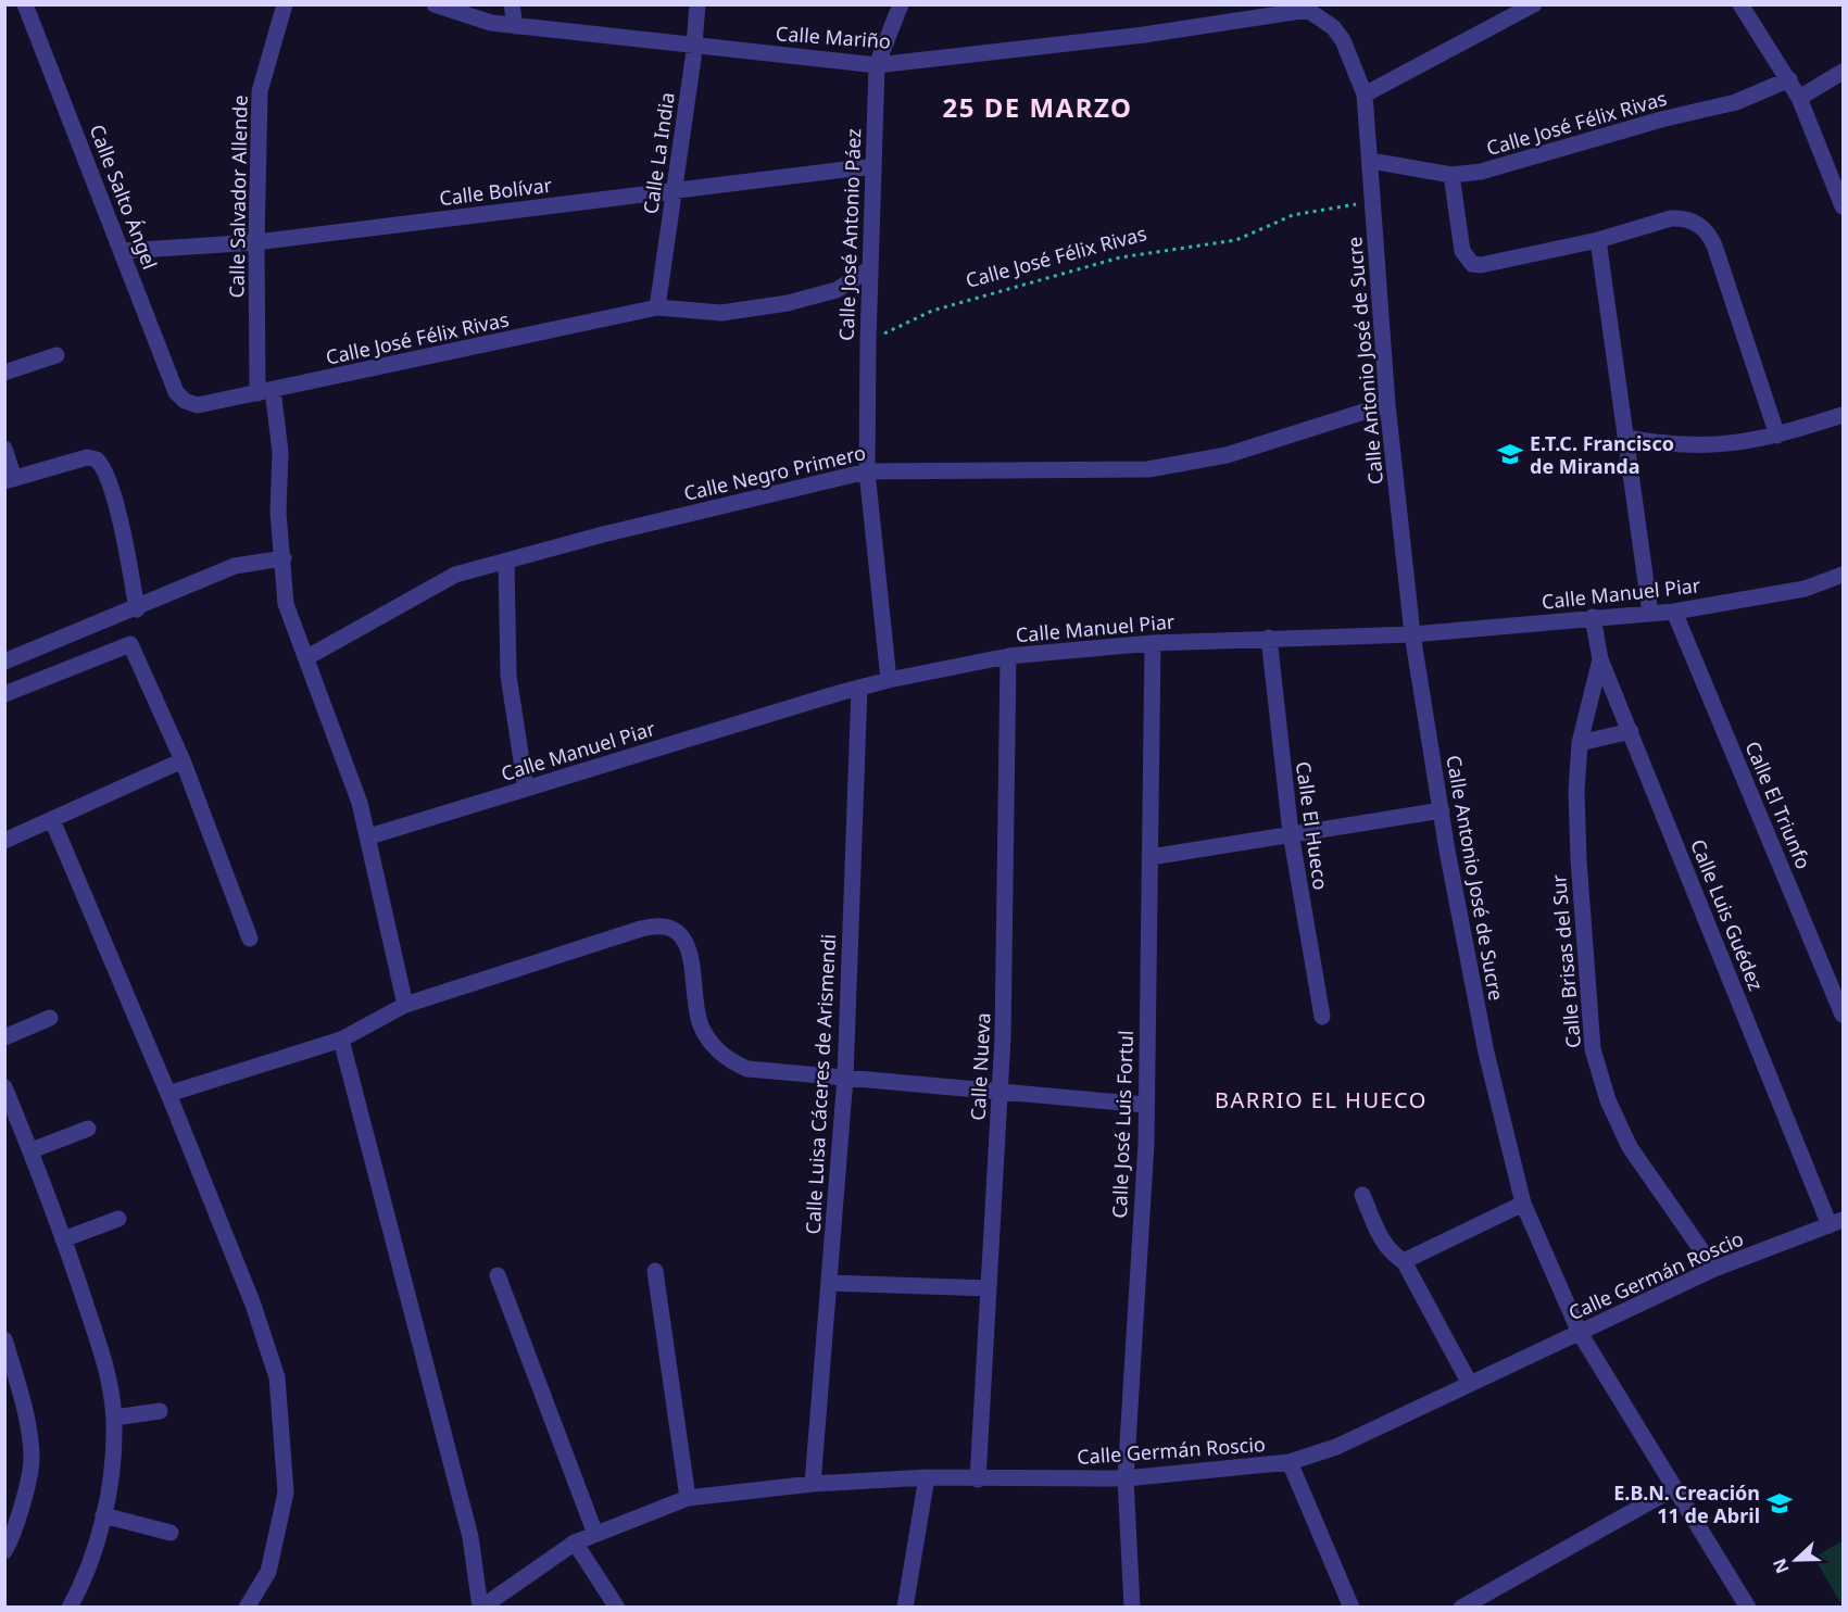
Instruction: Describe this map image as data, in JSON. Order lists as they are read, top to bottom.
{
  "streets": {
    "street": [
      "Calle Mariño",
      "Calle José Félix Rivas",
      "Calle La India",
      "Calle Bolívar",
      "Calle Salto Ángel",
      "Calle Salvador Allende",
      "Calle José Antonio Páez",
      "Calle Antonio José de Sucre",
      "Calle Negro Primero",
      "Calle Manuel Piar",
      "Calle El Triunfo",
      "Calle El Hueco",
      "Calle Luis Guédez",
      "Calle Brisas del Sur",
      "Calle Nueva",
      "Calle Luisa Cáceres de Arismendi",
      "Calle José Luis Fortul",
      "Calle Germán Roscio"
    ]
  },
  "crossings": [
    ["Calle Mariño", "Calle La India"],
    ["Calle Mariño", "Calle José Antonio Páez"],
    ["Calle Mariño", "Calle Antonio José de Sucre"],
    ["Calle José Félix Rivas", "Calle La India"],
    ["Calle José Félix Rivas", "Calle Salto Ángel"],
    ["Calle José Félix Rivas", "Calle Salvador Allende"],
    ["Calle José Félix Rivas", "Calle José Antonio Páez"],
    ["Calle José Félix Rivas", "Calle Antonio José de Sucre"],
    ["Calle La India", "Calle Bolívar"],
    ["Calle Bolívar", "Calle Salto Ángel"],
    ["Calle Bolívar", "Calle Salvador Allende"],
    ["Calle Bolívar", "Calle José Antonio Páez"],
    ["Calle Salvador Allende", "Calle Negro Primero"],
    ["Calle Salvador Allende", "Calle Manuel Piar"],
    ["Calle José Antonio Páez", "Calle Negro Primero"],
    ["Calle Antonio José de Sucre", "Calle Negro Primero"],
    ["Calle Antonio José de Sucre", "Calle Manuel Piar"],
    ["Calle Antonio José de Sucre", "Calle Germán Roscio"],
    ["Calle Manuel Piar", "Calle El Triunfo"],
    ["Calle Manuel Piar", "Calle El Hueco"],
    ["Calle Manuel Piar", "Calle Luis Guédez"],
    ["Calle Manuel Piar", "Calle Nueva"],
    ["Calle Manuel Piar", "Calle Luisa Cáceres de Arismendi"],
    ["Calle Manuel Piar", "Calle José Luis Fortul"],
    ["Calle Luis Guédez", "Calle Brisas del Sur"],
    ["Calle Luis Guédez", "Calle Germán Roscio"],
    ["Calle Brisas del Sur", "Calle Germán Roscio"],
    ["Calle Nueva", "Calle Germán Roscio"],
    ["Calle Luisa Cáceres de Arismendi", "Calle Germán Roscio"],
    ["Calle José Luis Fortul", "Calle Germán Roscio"]
  ],
  "districts": ["25 DE MARZO", "BARRIO EL HUECO"],
  "places": {
    "school or university": ["E.T.C. Francisco de Miranda", "E.B.N. Creación 11 de Abril"]
  },
  "north": "left"
}
